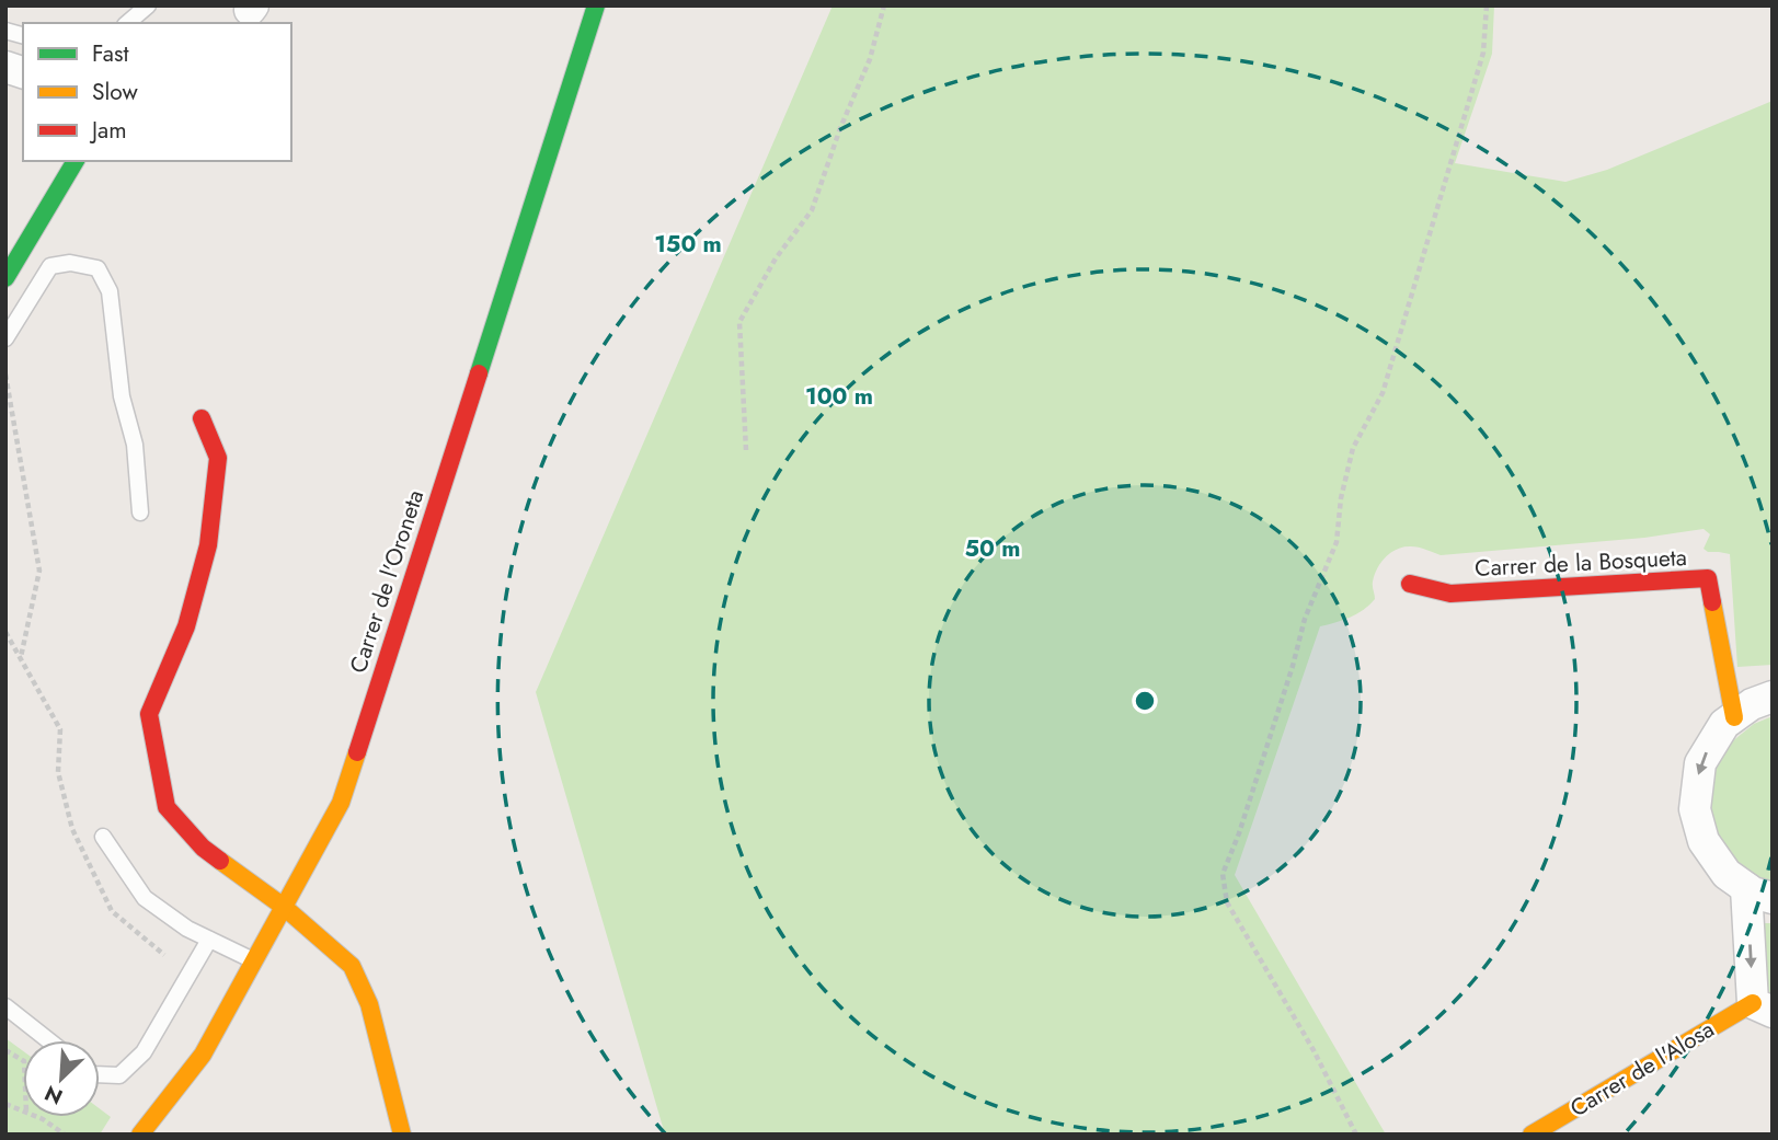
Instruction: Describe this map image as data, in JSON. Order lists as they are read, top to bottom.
{
  "streets": {
    "street": ["Carrer de la Bosqueta", "Carrer de l'Oroneta", "Carrer de l'Alosa"]
  },
  "legend": ["Fast", "Slow", "Jam"],
  "north": "bottom left",
  "rings": ["150 m", "100 m", "50 m"]
}
